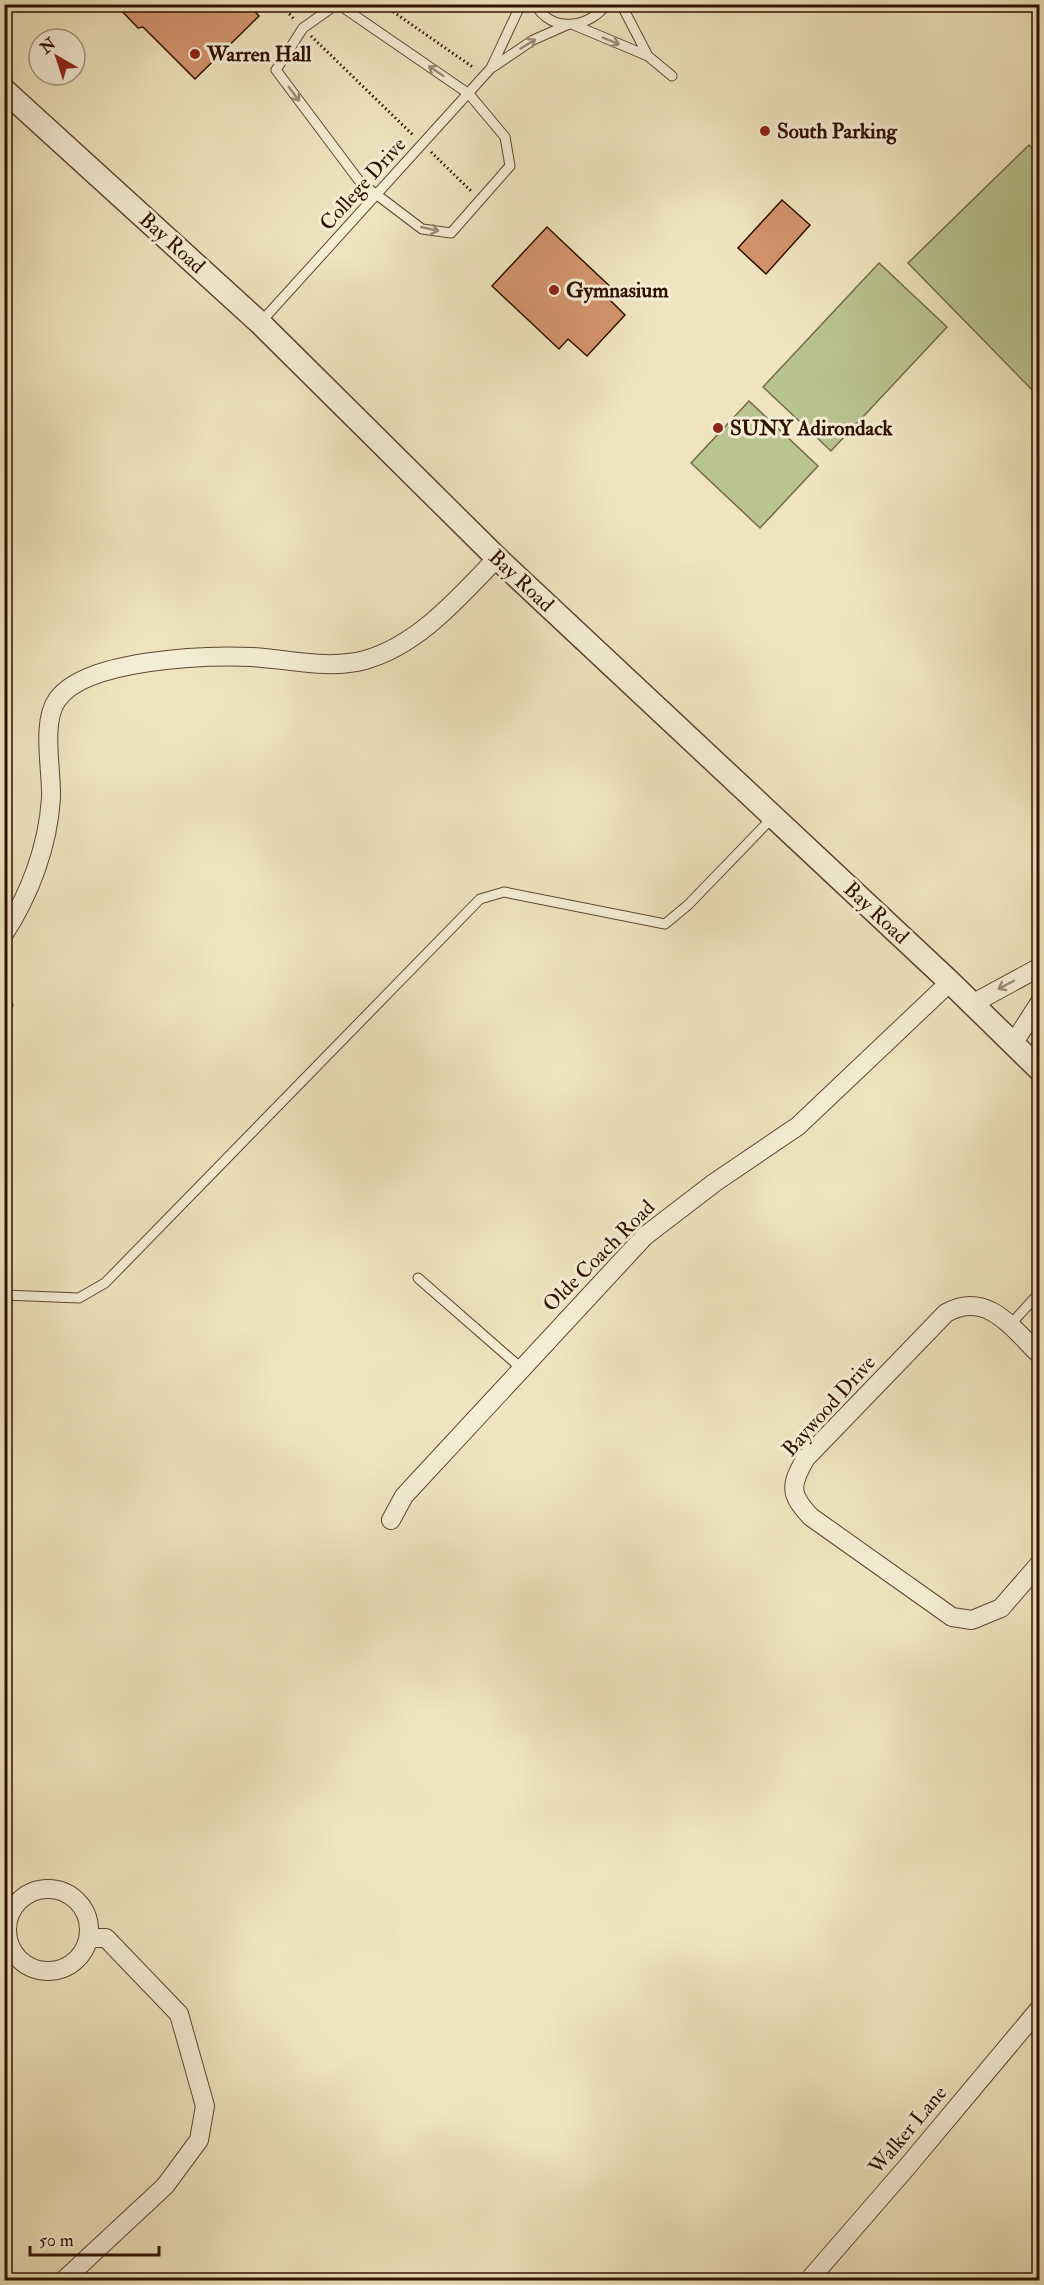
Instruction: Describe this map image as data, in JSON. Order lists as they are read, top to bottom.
{
  "streets": {
    "street": [
      "Bay Road",
      "Olde Coach Road",
      "Baywood Drive",
      "Walker Lane"
    ],
    "lane": ["College Drive"]
  },
  "crossings": [
    ["College Drive", "Bay Road"],
    ["Bay Road", "Olde Coach Road"]
  ],
  "places": [
    "Warren Hall",
    "South Parking",
    "Gymnasium",
    "SUNY Adirondack"
  ],
  "scale_bar": "50 m",
  "north": "top left"
}
